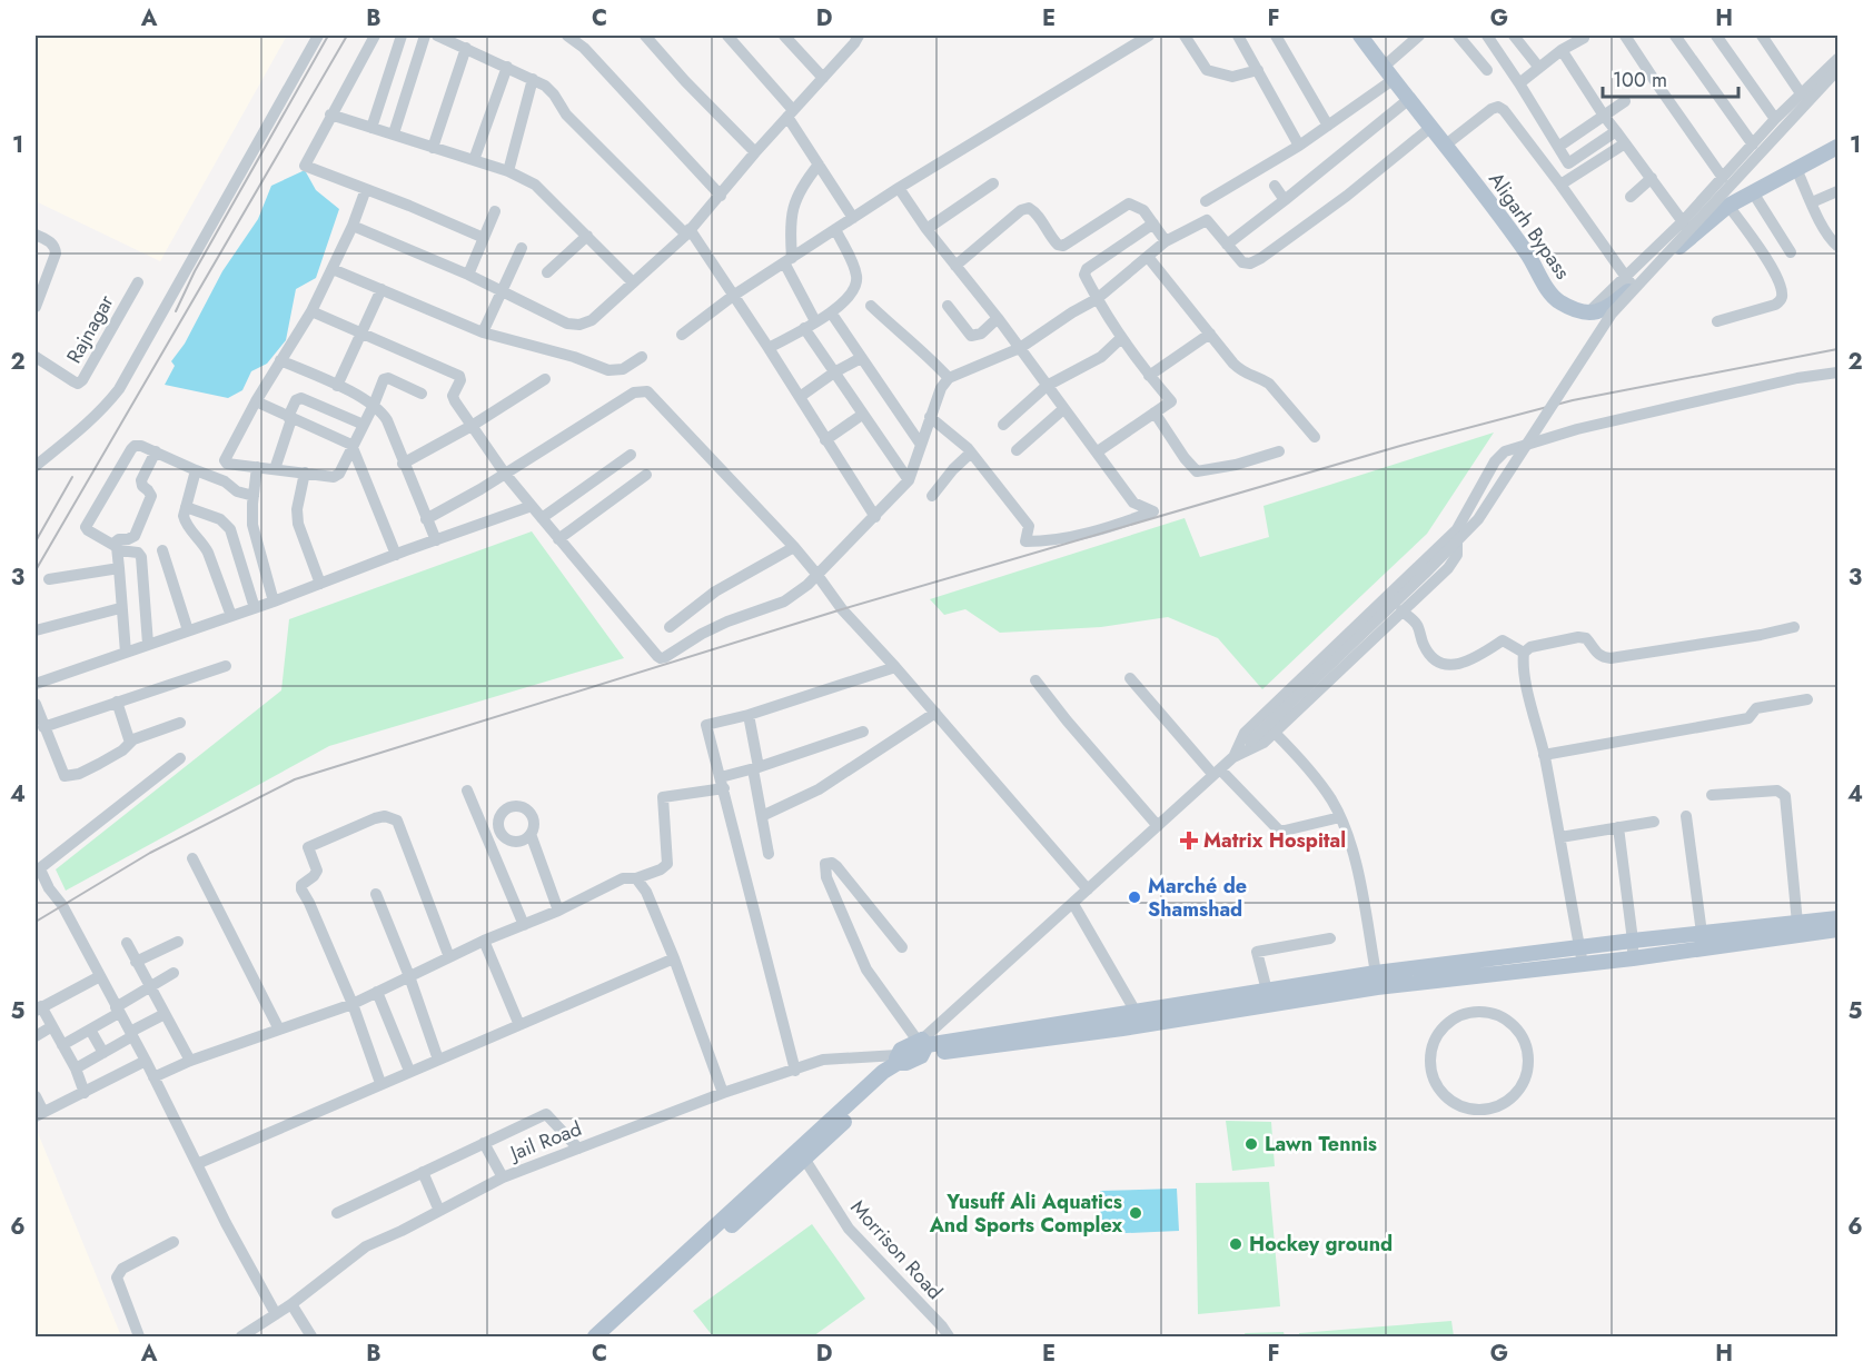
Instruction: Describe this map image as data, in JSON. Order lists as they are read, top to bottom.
{
  "streets": {
    "main road": ["Aligarh Bypass"],
    "street": ["Rajnagar", "Jail Road", "Morrison Road"]
  },
  "places": {
    "health": ["Matrix Hospital"],
    "other": [
      "Marché de Shamshad",
      "Lawn Tennis",
      "Yusuff Ali Aquatics And Sports Complex",
      "Hockey ground"
    ]
  },
  "scale_bar": "100 m",
  "grid": {
    "columns": [
      "A",
      "B",
      "C",
      "D",
      "E",
      "F",
      "G",
      "H"
    ],
    "rows": [
      "1",
      "2",
      "3",
      "4",
      "5",
      "6"
    ]
  }
}
